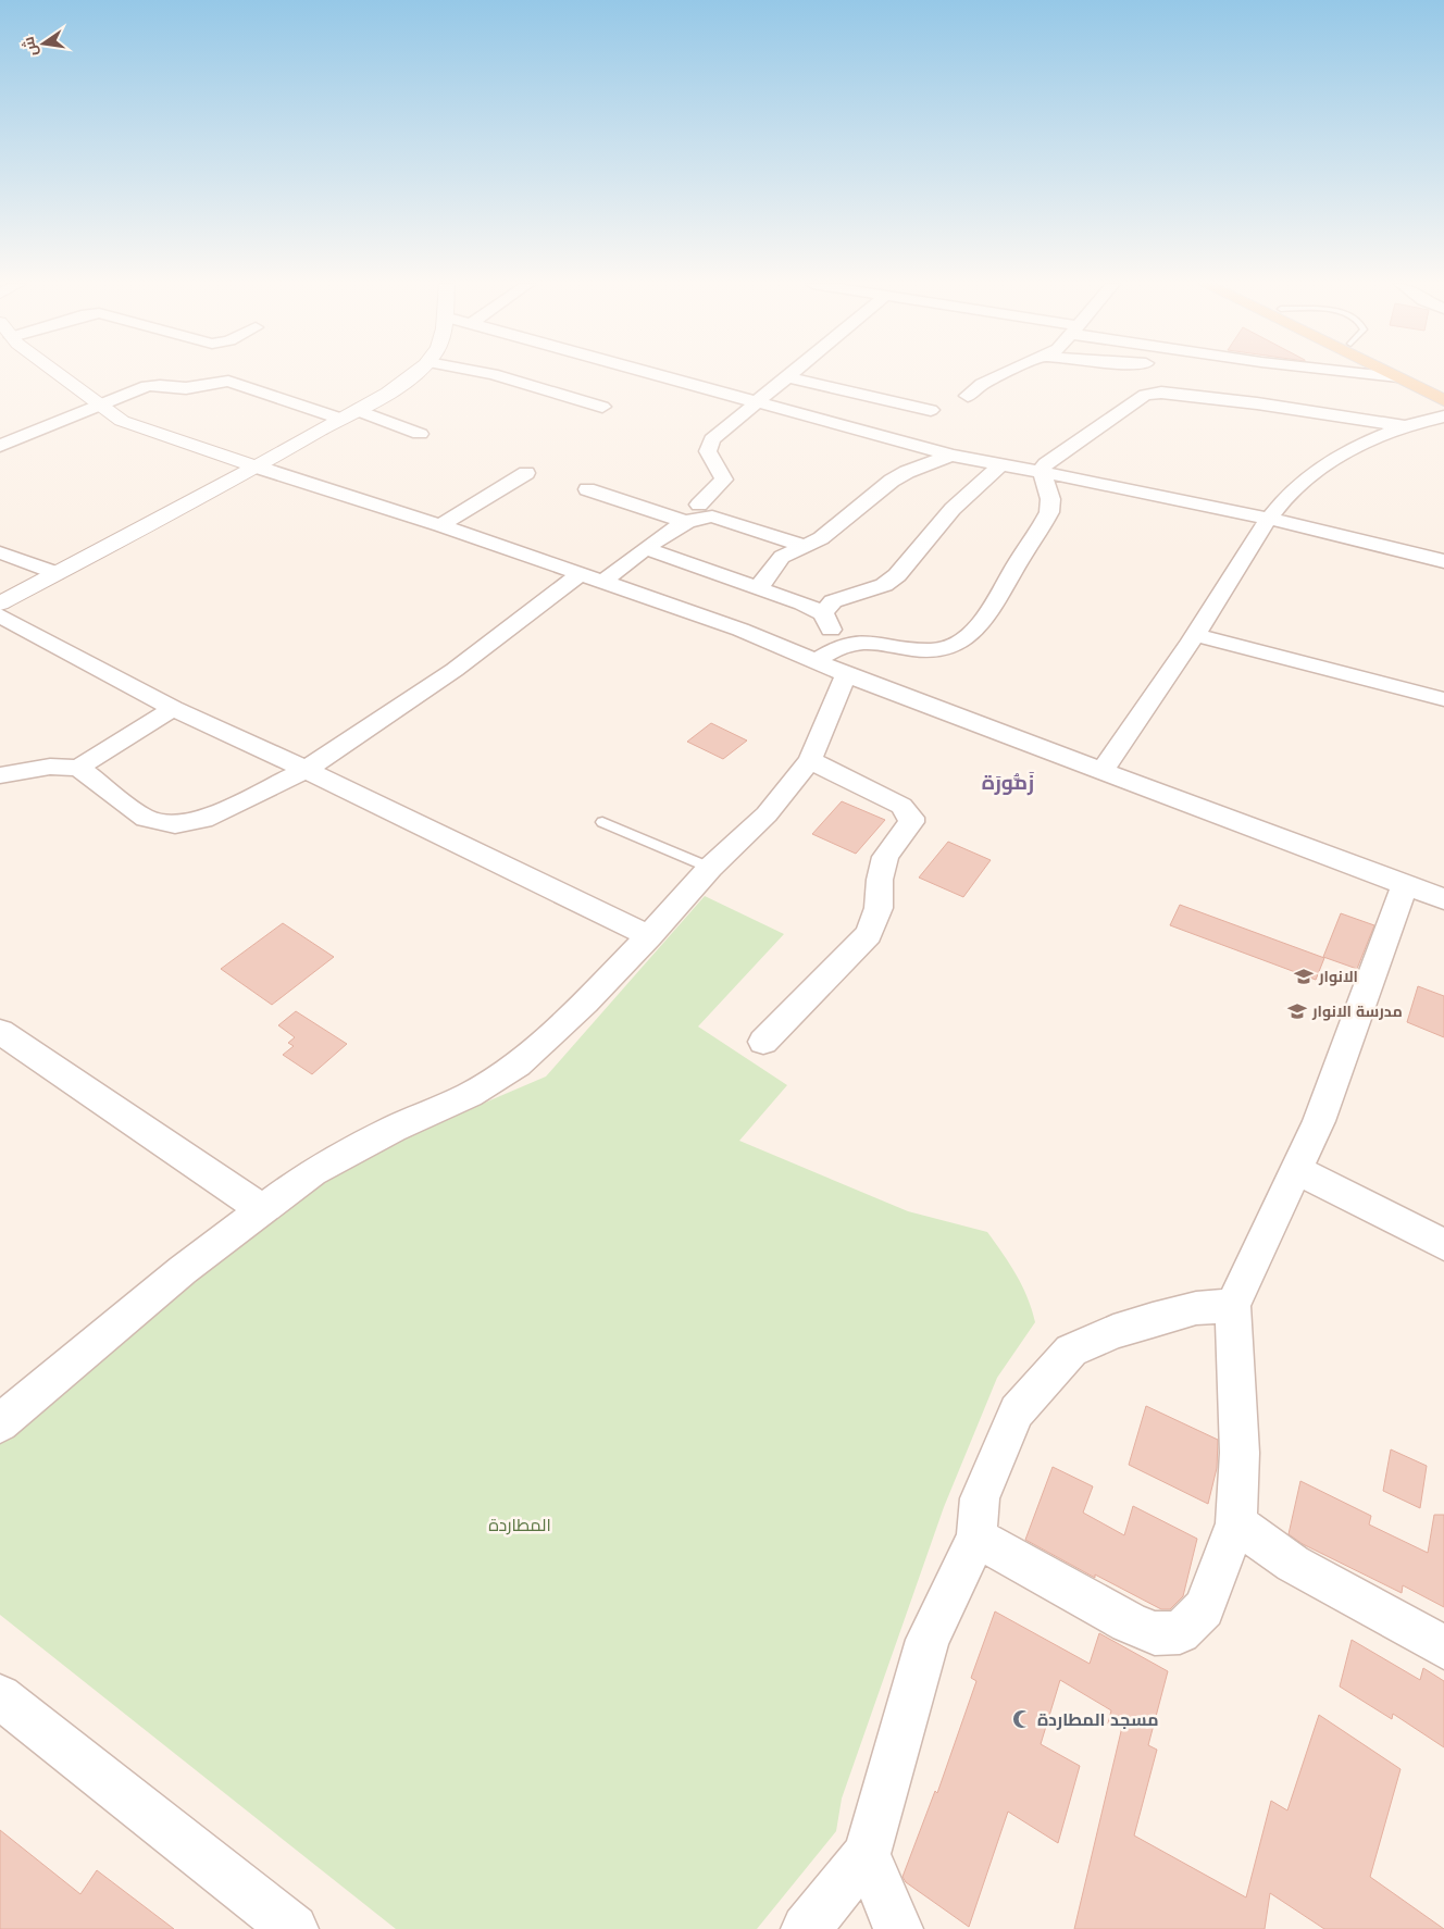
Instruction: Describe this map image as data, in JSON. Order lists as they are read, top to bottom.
{
  "districts": ["زَمُّورَة"],
  "parks": ["المطاردة"],
  "places": {
    "school or university": ["الانوار", "مدرسة الانوار"],
    "mosque": ["مسجد المطاردة"]
  },
  "north": "left"
}
